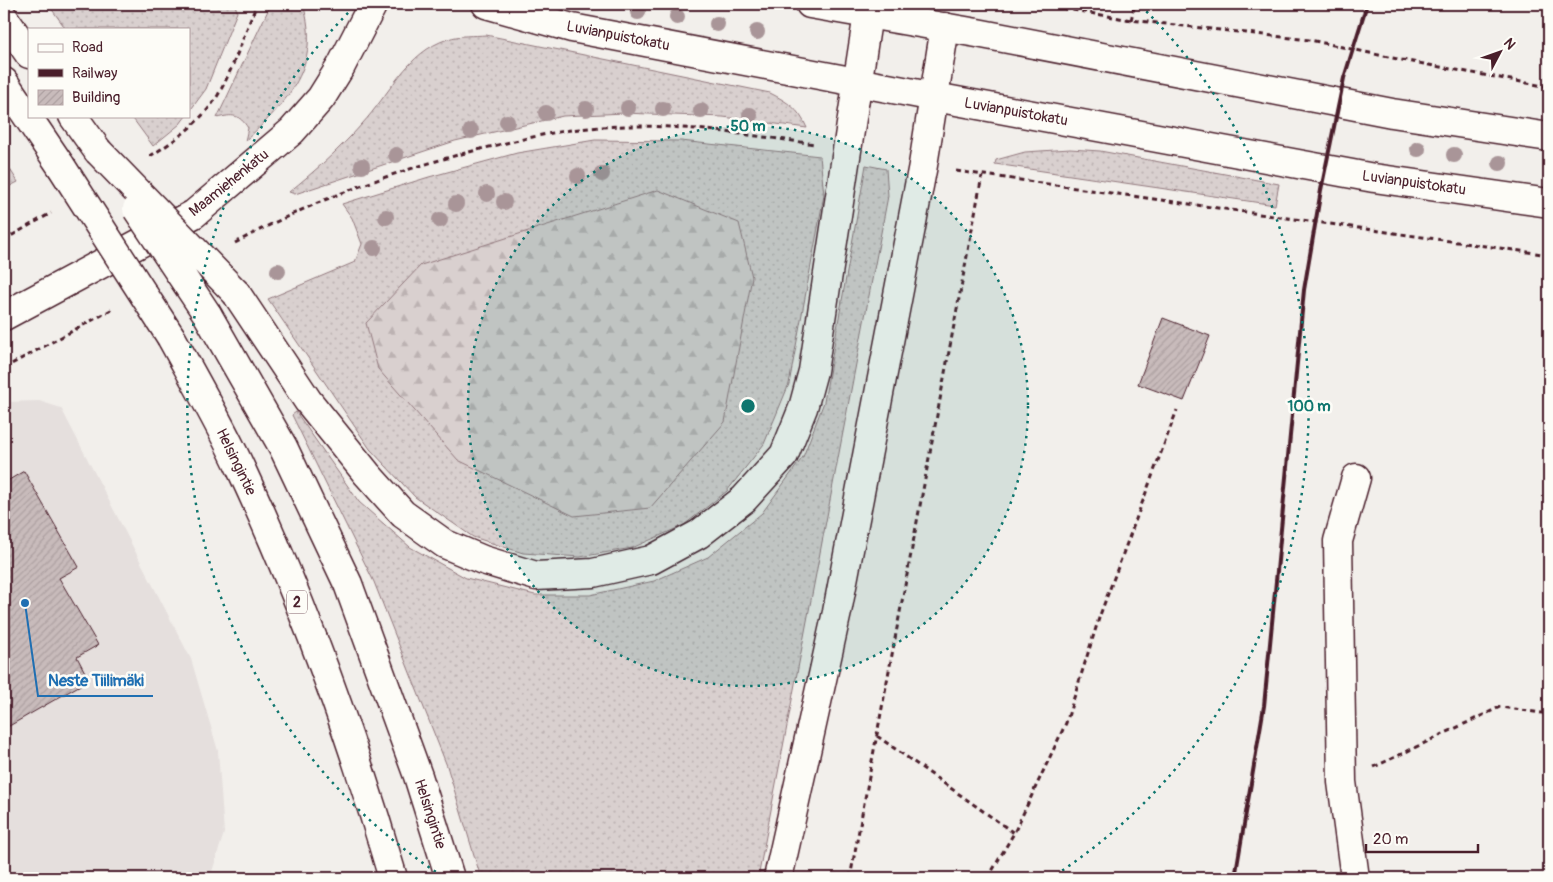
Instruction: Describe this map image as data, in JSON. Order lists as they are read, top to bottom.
{
  "streets": {
    "main road": [
      "Luvianpuistokatu",
      "Maamiehenkatu",
      "Helsingintie",
      "2"
    ]
  },
  "places": ["Neste Tiilimäki"],
  "legend": ["Road", "Railway", "Building"],
  "scale_bar": "20 m",
  "north": "top right",
  "rings": ["50 m", "100 m"]
}
